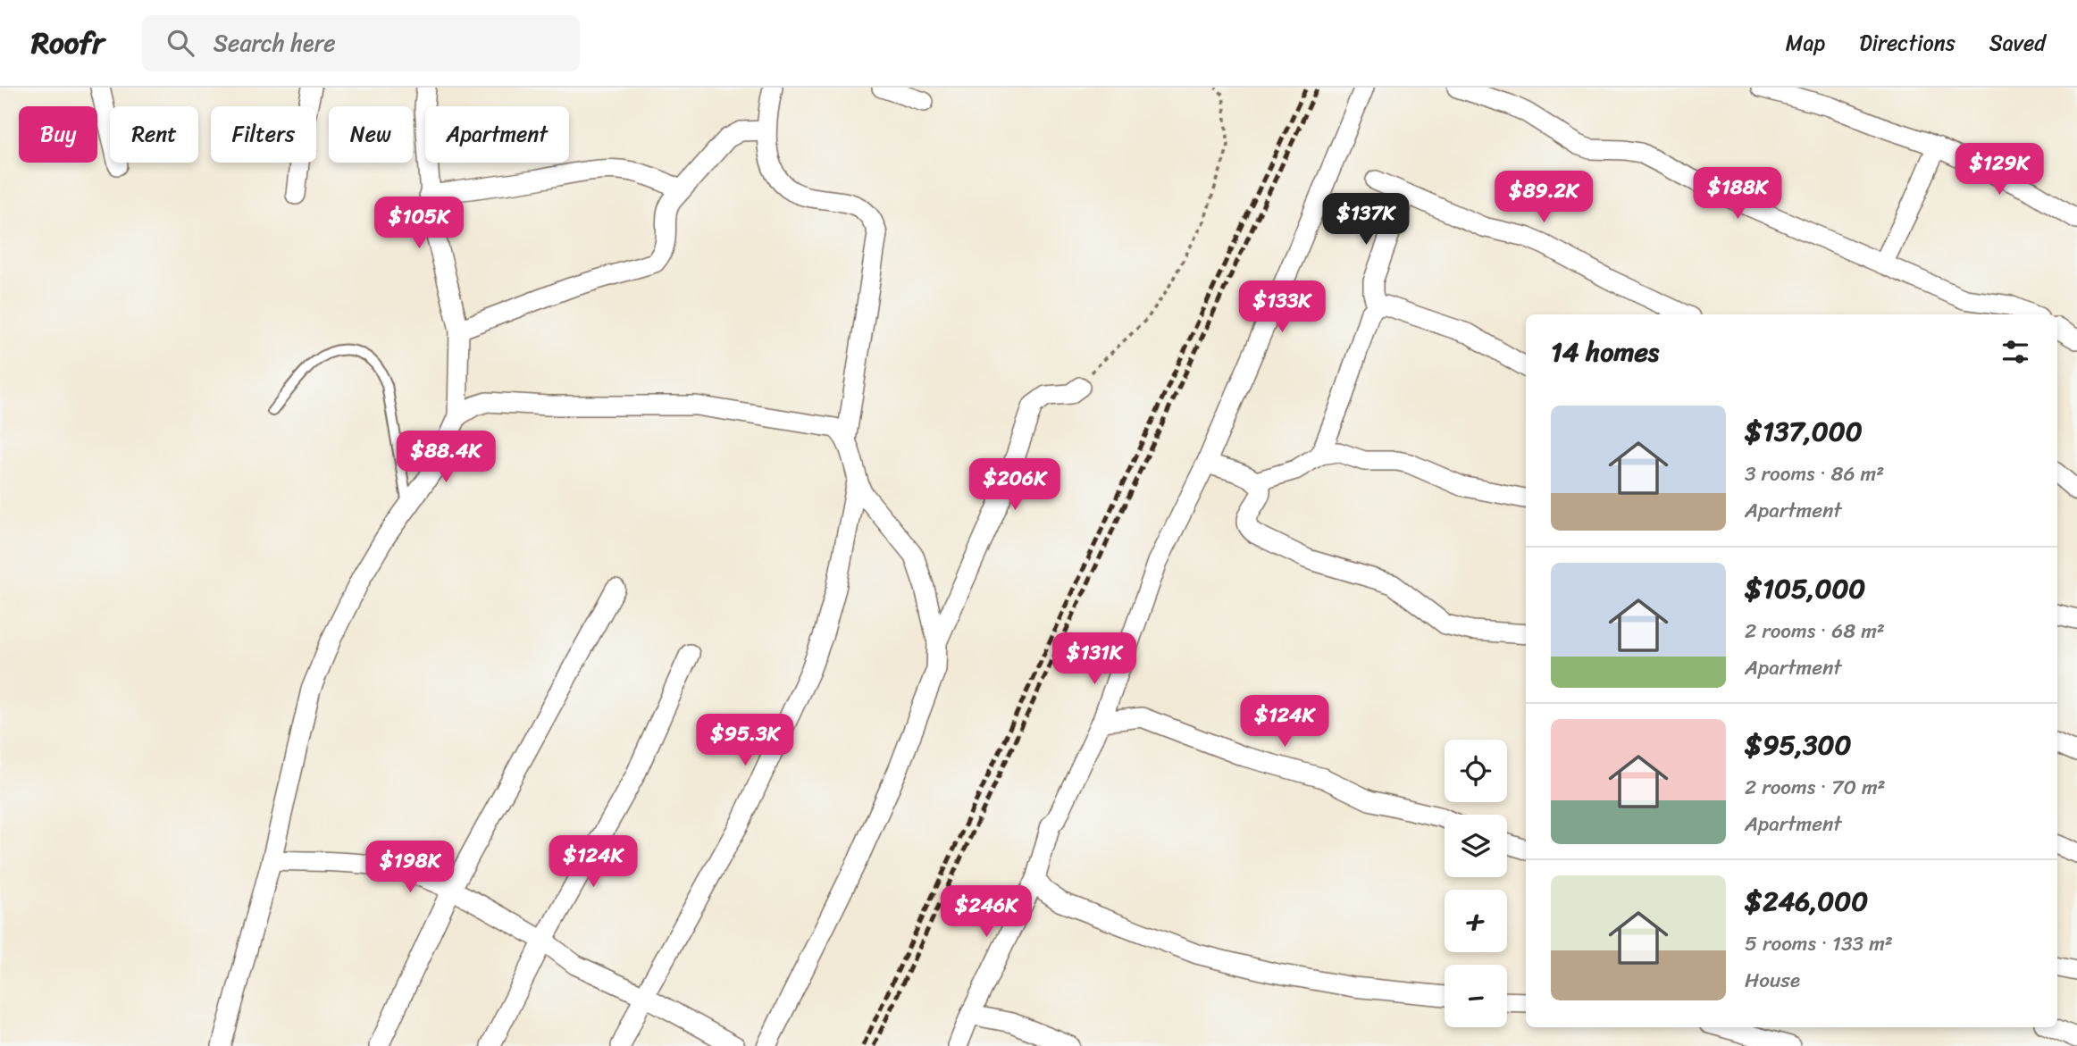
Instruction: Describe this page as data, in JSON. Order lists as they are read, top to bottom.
{
  "page": {
    "header": "Roofr",
    "search": "Search here",
    "nav": ["Map", "Directions", "Saved"],
    "chip": [
      "Buy",
      "Rent",
      "Filters",
      "New",
      "Apartment"
    ],
    "price": [
      "$129K",
      "$188K",
      "$89.2K",
      "$137K",
      "$105K",
      "$133K",
      "$88.4K",
      "$206K",
      "$131K",
      "$124K",
      "$95.3K",
      "$124K",
      "$198K",
      "$246K"
    ],
    "heading": "14 homes",
    "list": [
      {
        "name": "$137,000",
        "note": "3 rooms · 86 m² · Apartment"
      },
      {
        "name": "$105,000",
        "note": "2 rooms · 68 m² · Apartment"
      },
      {
        "name": "$95,300",
        "note": "2 rooms · 70 m² · Apartment"
      },
      {
        "name": "$246,000",
        "note": "5 rooms · 133 m² · House"
      }
    ],
    "map_buttons": ["+", "−"]
  }
}
